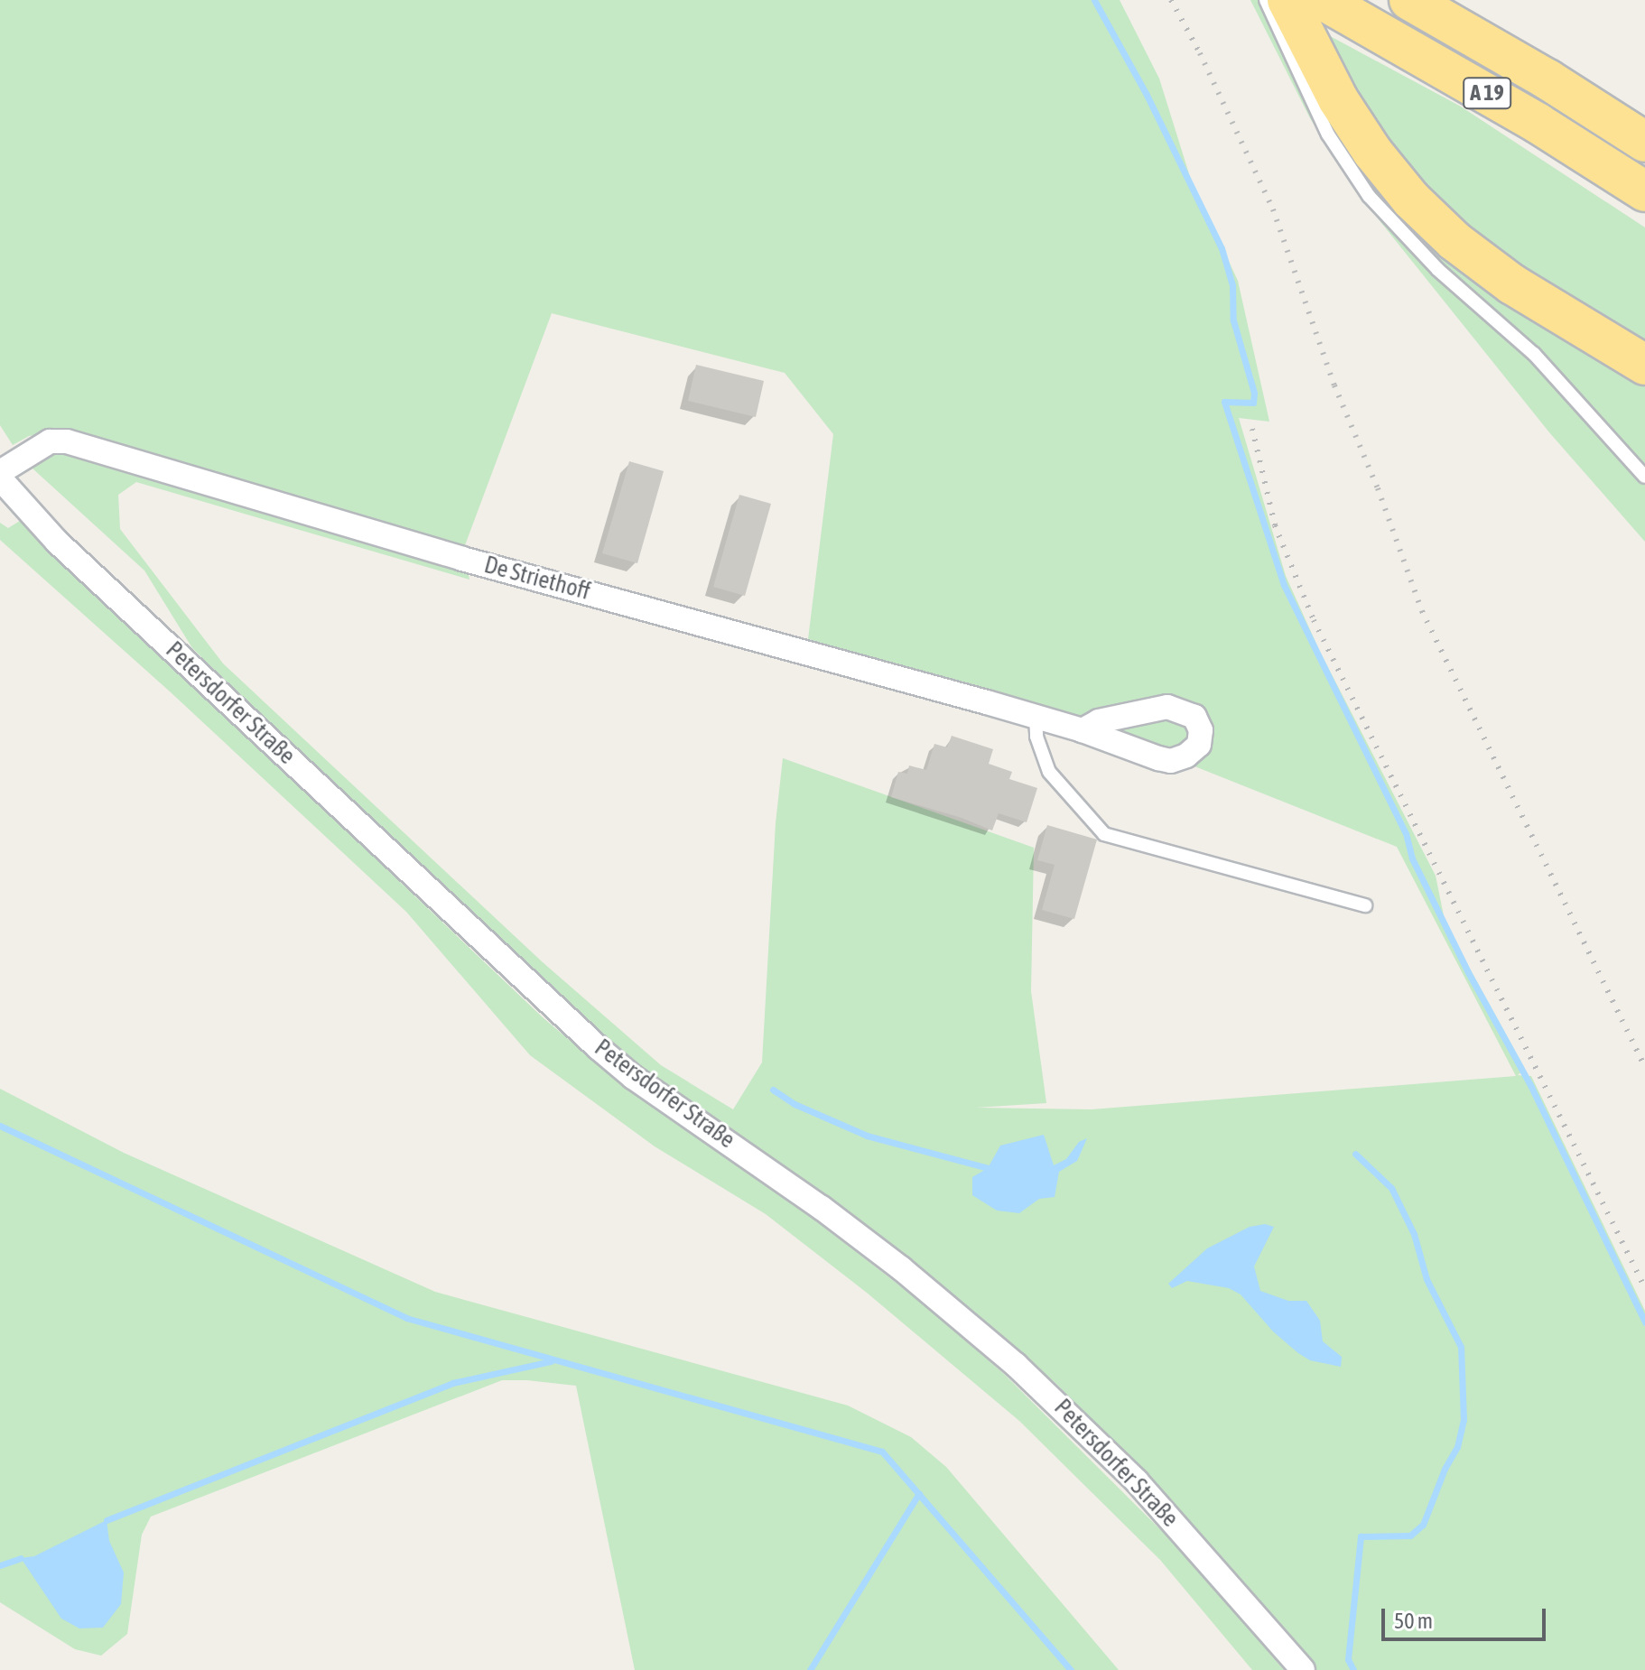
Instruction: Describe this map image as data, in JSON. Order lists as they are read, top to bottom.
{
  "streets": {
    "highway": ["A 19"],
    "street": ["De Striethoff", "Petersdorfer Straße"]
  },
  "scale_bar": "50 m"
}
